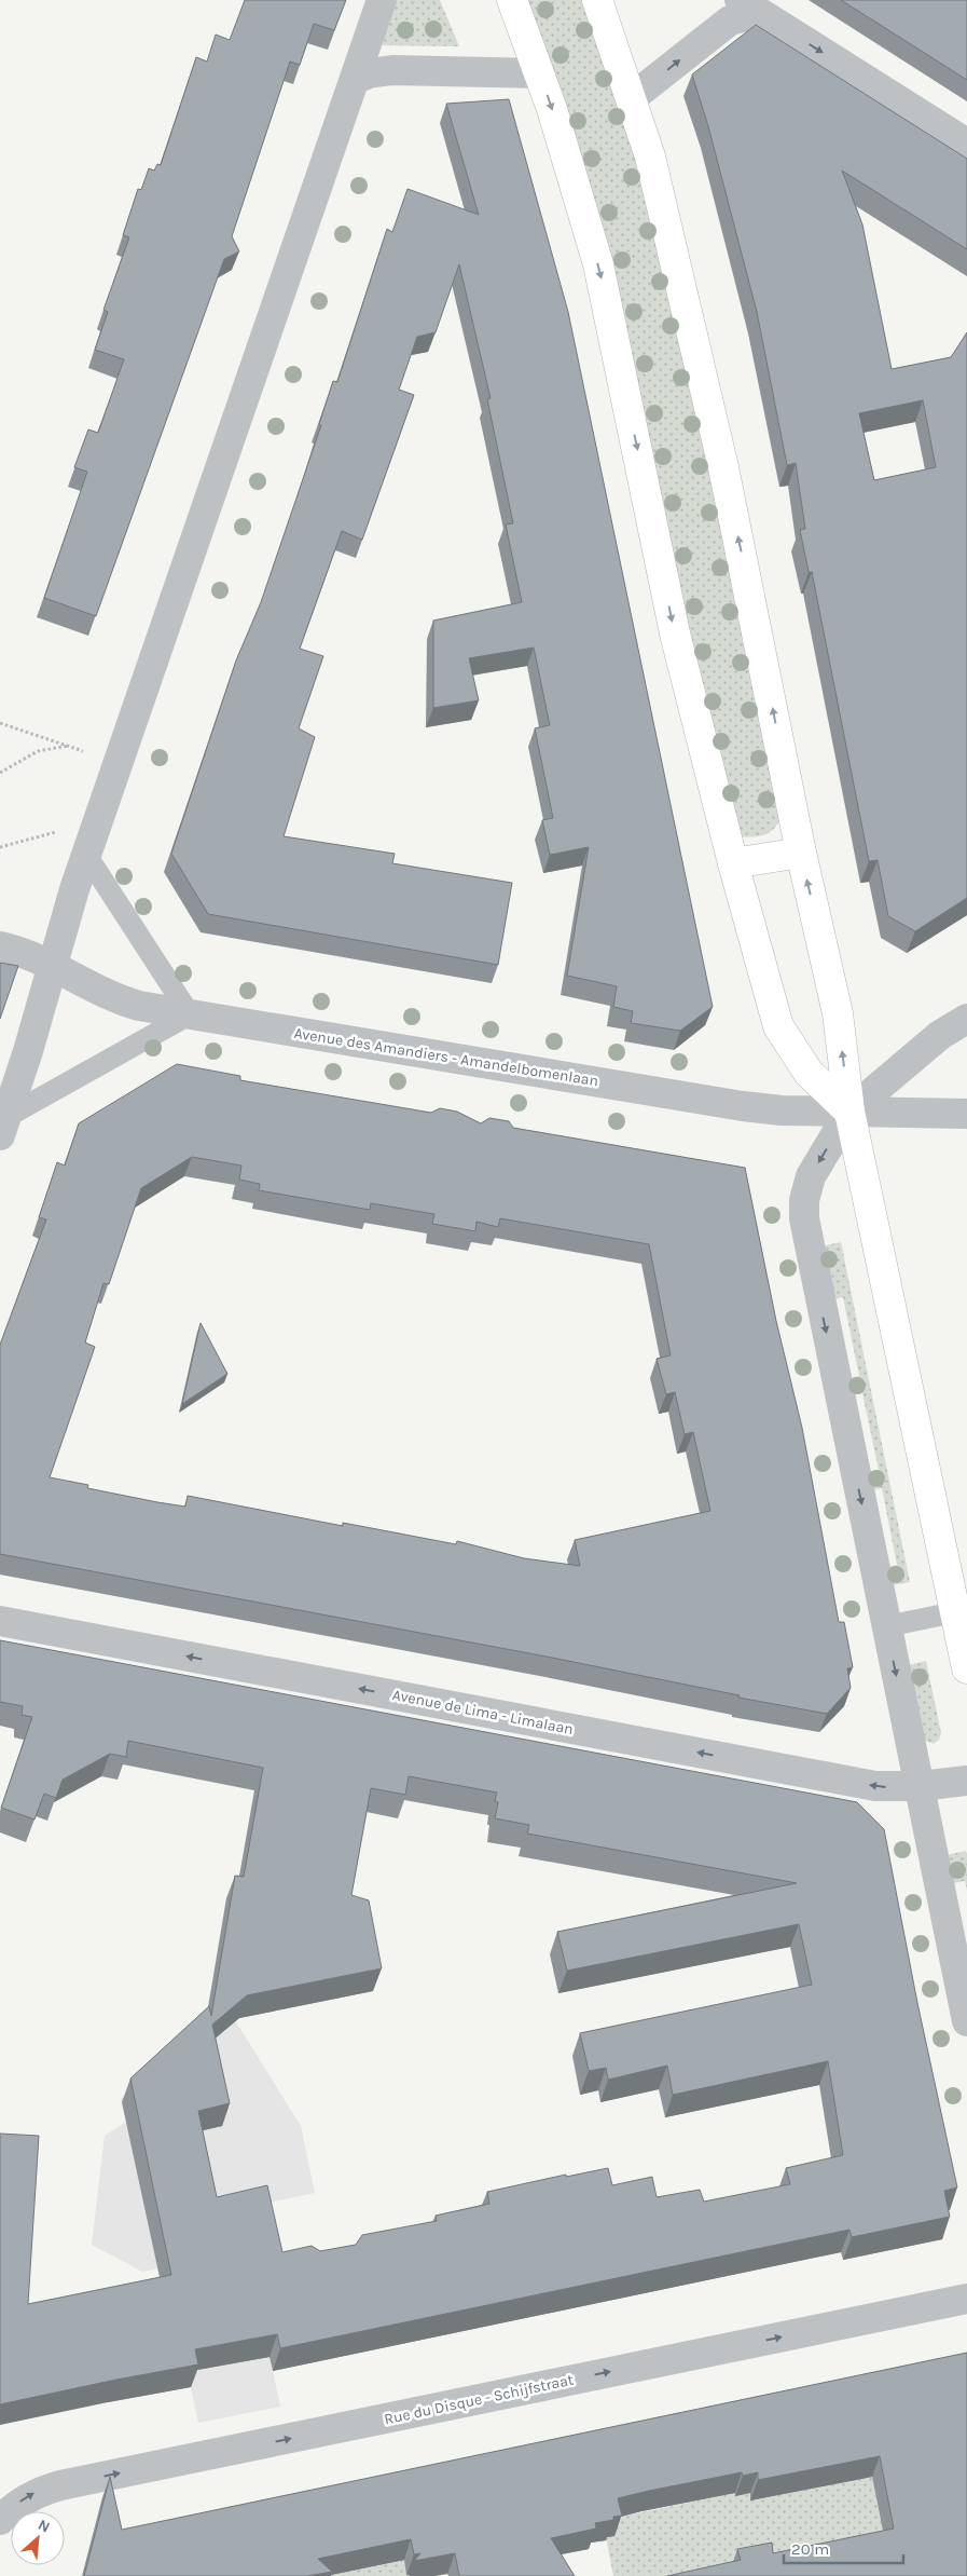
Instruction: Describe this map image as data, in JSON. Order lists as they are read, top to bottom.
{
  "streets": {
    "street": ["Avenue des Amandiers - Amandelbomenlaan", "Avenue de Lima - Limalaan", "Rue du Disque - Schijfstraat"]
  },
  "one_way": ["Avenue de Lima - Limalaan", "Rue du Disque - Schijfstraat"],
  "scale_bar": "20 m",
  "north": "top right"
}
